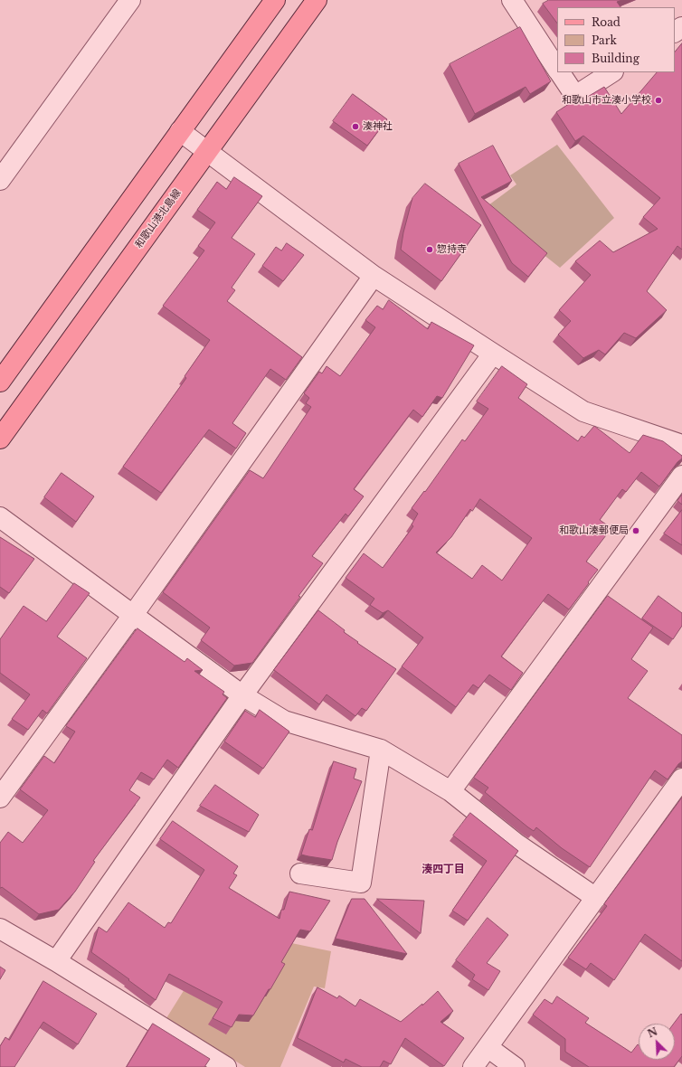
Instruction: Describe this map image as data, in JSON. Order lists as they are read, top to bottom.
{
  "streets": {
    "main road": ["和歌山港北島線"]
  },
  "districts": ["湊四丁目"],
  "places": [
    "和歌山市立湊小学校",
    "湊神社",
    "惣持寺",
    "和歌山湊郵便局"
  ],
  "legend": ["Road", "Park", "Building"],
  "north": "top left"
}
